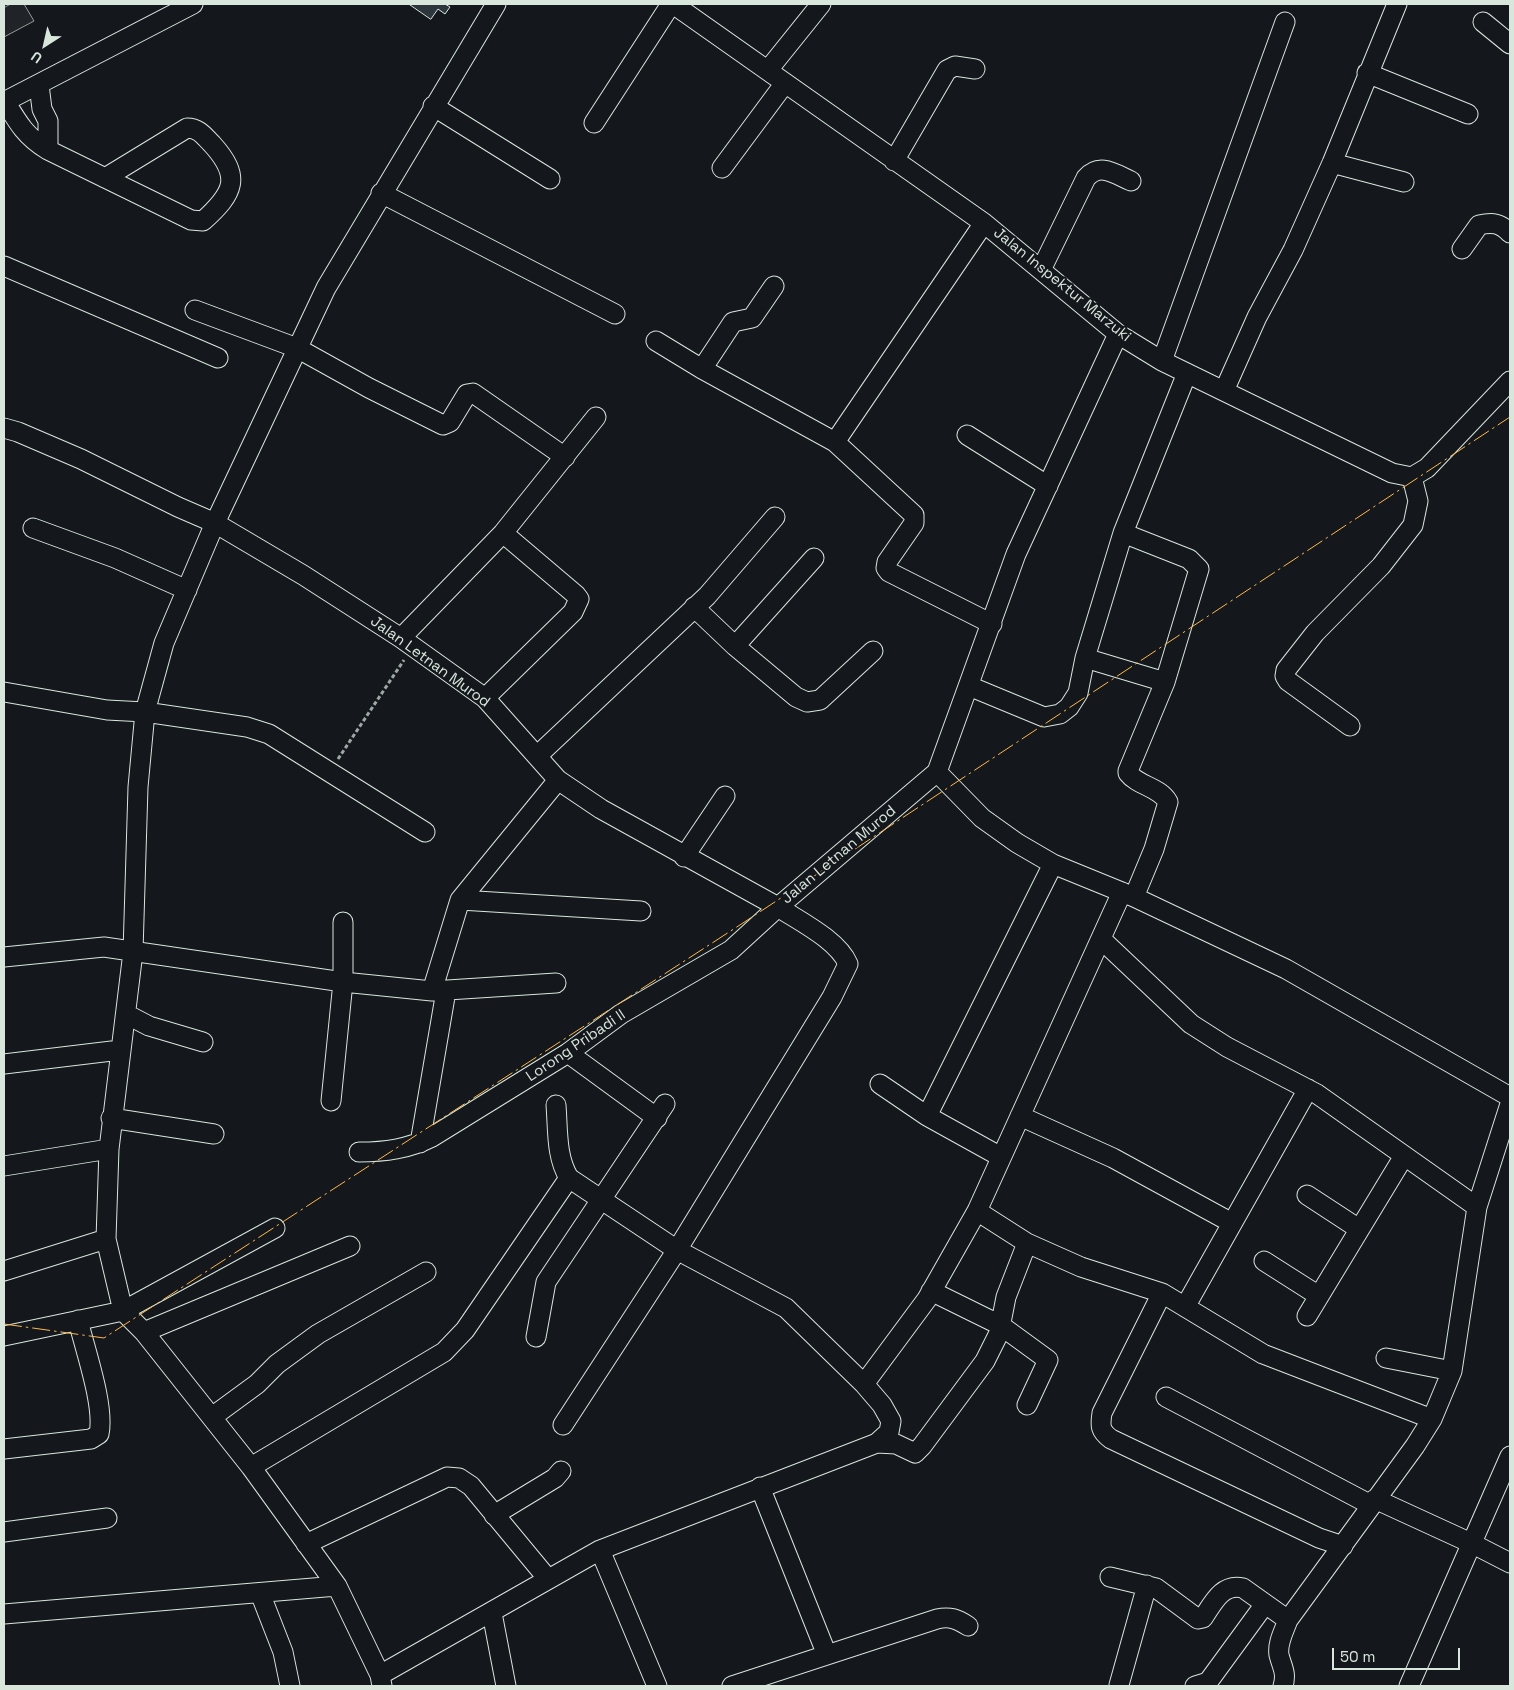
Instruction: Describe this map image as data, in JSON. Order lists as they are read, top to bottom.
{
  "streets": {
    "street": ["Jalan Inspektur Marzuki", "Jalan Letnan Murod", "Lorong Pribadi II"]
  },
  "crossings": [
    ["Jalan Letnan Murod", "Lorong Pribadi II"]
  ],
  "scale_bar": "50 m",
  "north": "bottom left"
}
